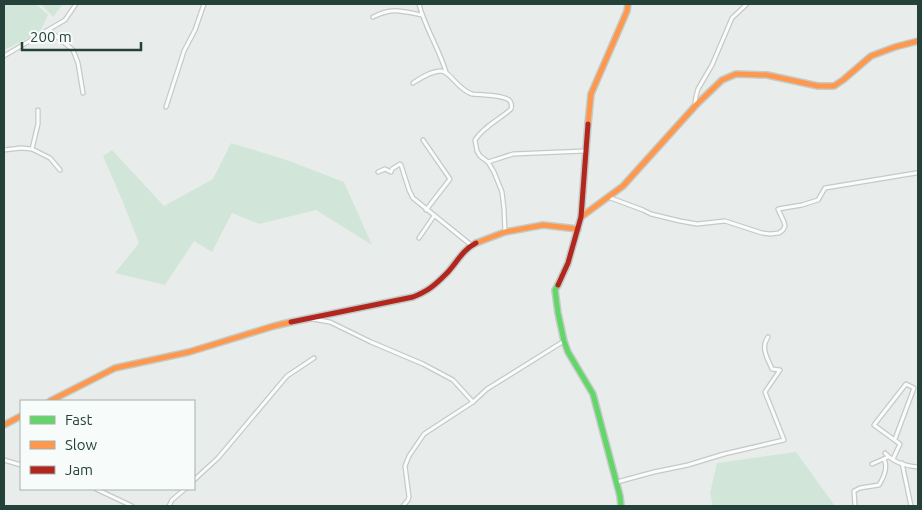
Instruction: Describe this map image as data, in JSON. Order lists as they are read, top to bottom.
{
  "legend": ["Fast", "Slow", "Jam"],
  "scale_bar": "200 m"
}
